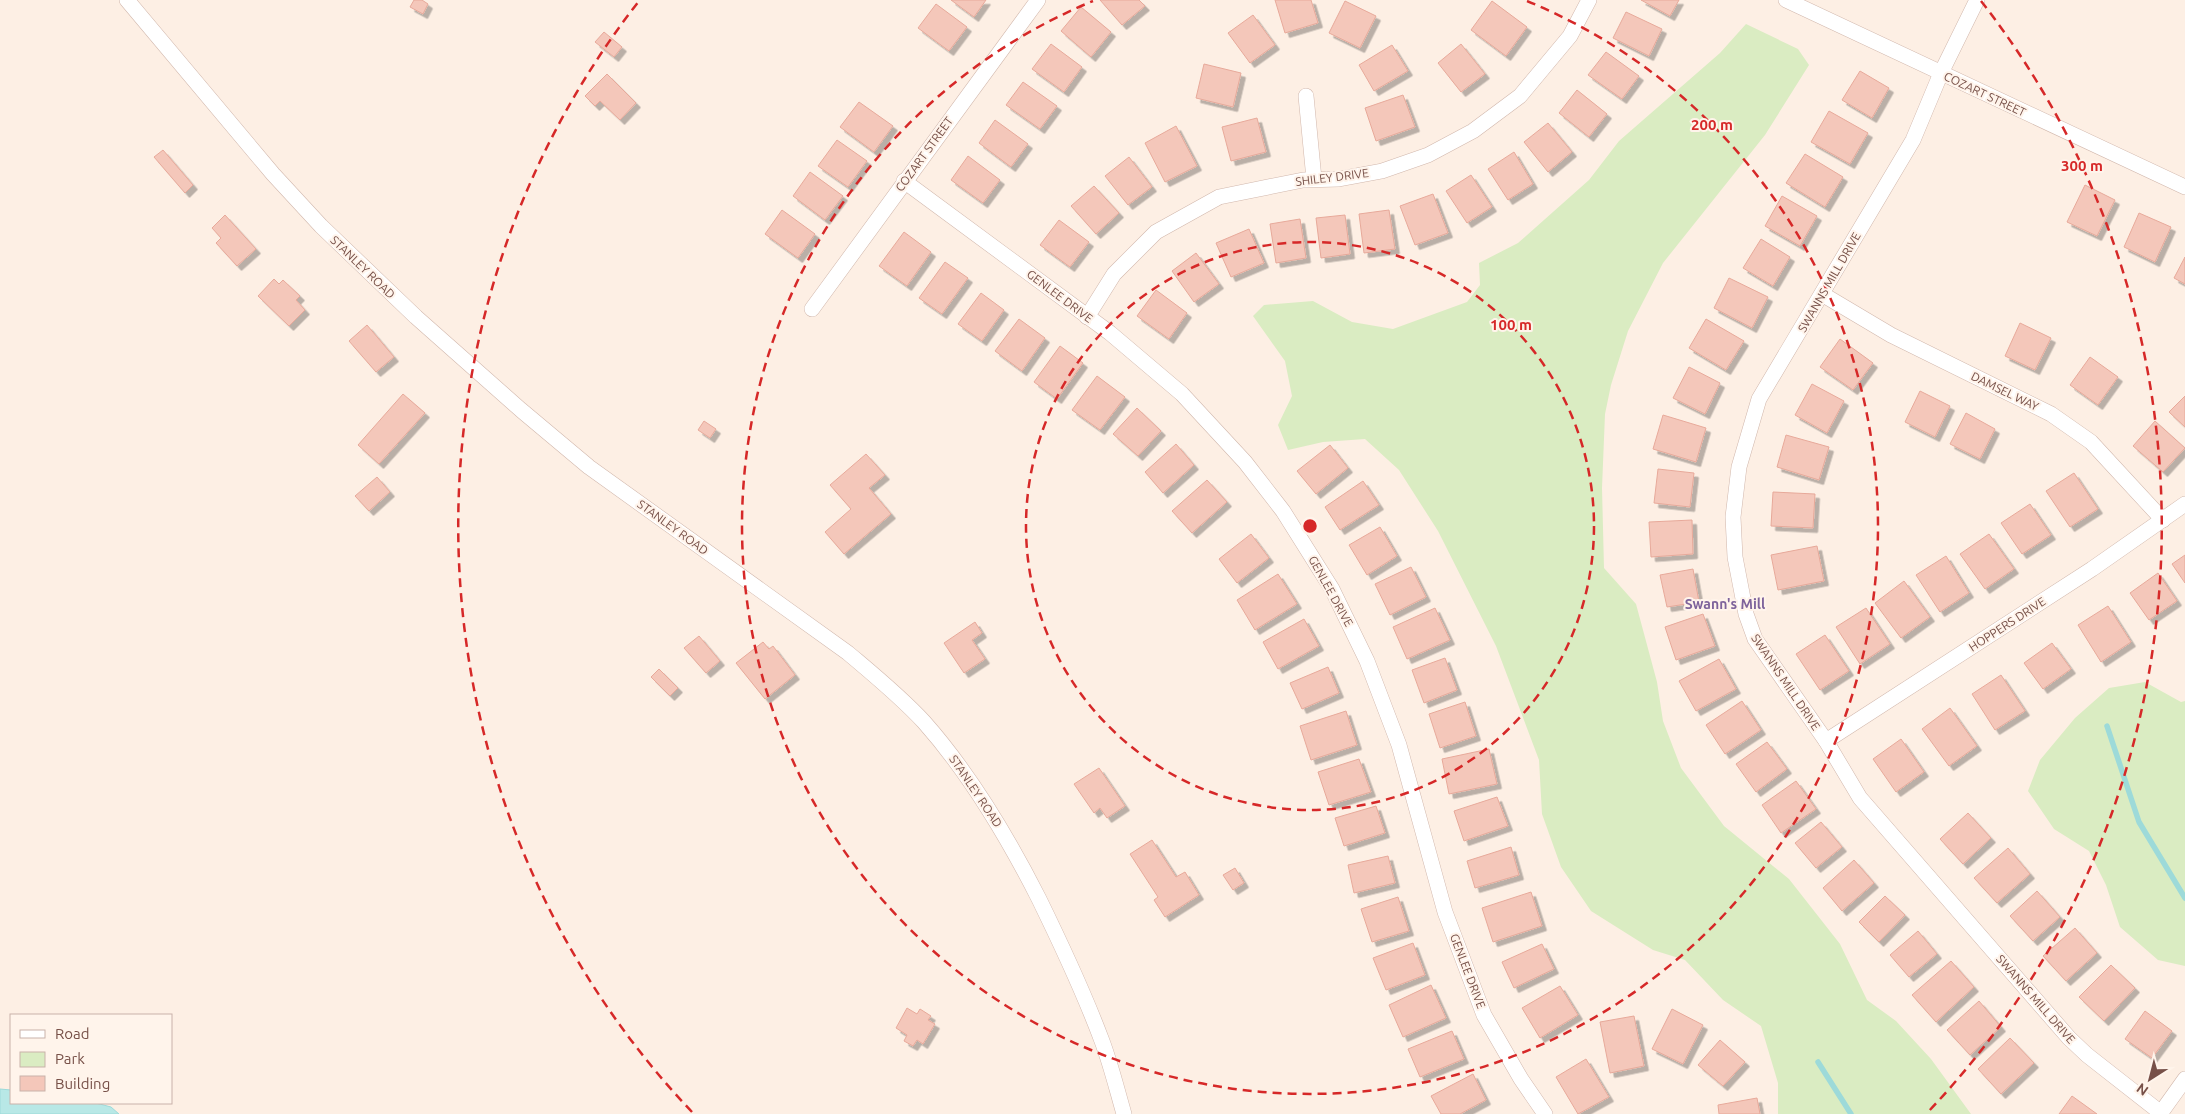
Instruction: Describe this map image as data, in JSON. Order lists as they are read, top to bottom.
{
  "streets": {
    "street": [
      "COZART STREET",
      "SHILEY DRIVE",
      "STANLEY ROAD",
      "SWANNS MILL DRIVE",
      "GENLEE DRIVE",
      "DAMSEL WAY",
      "HOPPERS DRIVE"
    ]
  },
  "crossings": [
    ["COZART STREET", "SWANNS MILL DRIVE"],
    ["COZART STREET", "GENLEE DRIVE"],
    ["SHILEY DRIVE", "GENLEE DRIVE"],
    ["SWANNS MILL DRIVE", "DAMSEL WAY"],
    ["SWANNS MILL DRIVE", "HOPPERS DRIVE"],
    ["DAMSEL WAY", "HOPPERS DRIVE"]
  ],
  "districts": ["Swann's Mill"],
  "legend": ["Road", "Park", "Building"],
  "north": "bottom left",
  "rings": ["200 m", "300 m", "100 m"]
}
